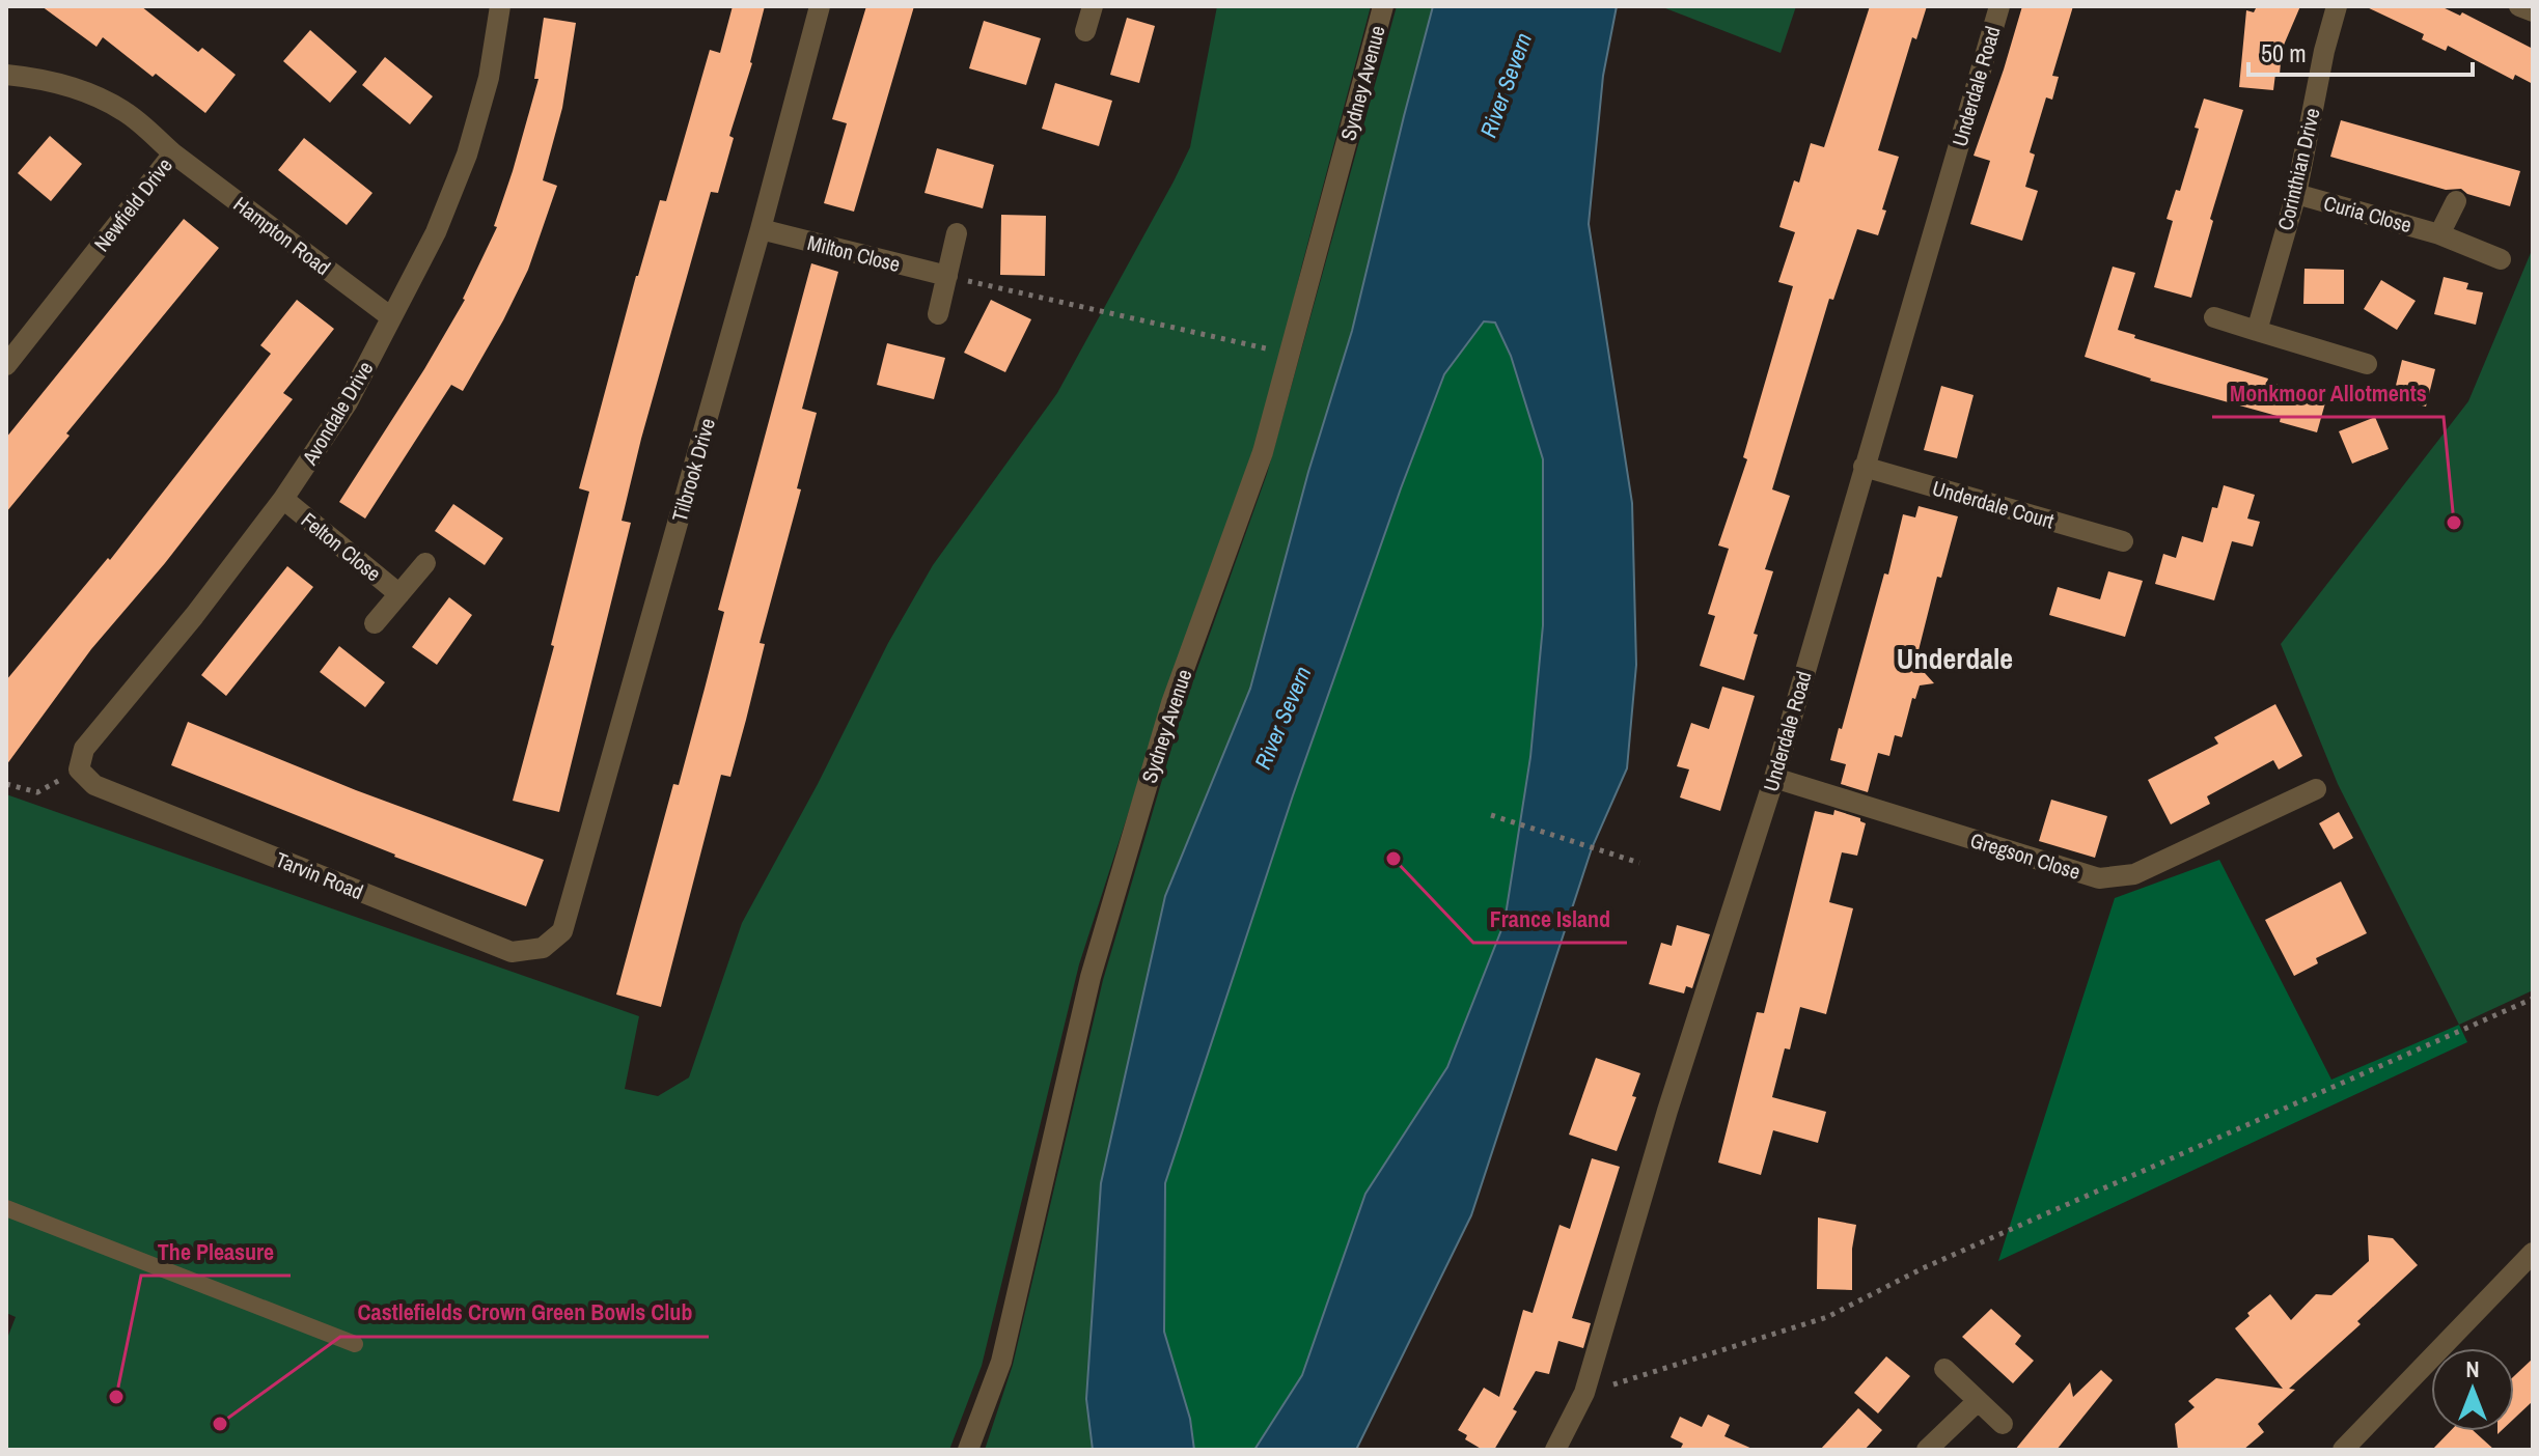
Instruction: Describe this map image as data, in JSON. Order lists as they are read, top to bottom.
{
  "streets": {
    "street": [
      "Sydney Avenue",
      "Underdale Road",
      "Corinthian Drive",
      "Newfield Drive",
      "Curia Close",
      "Hampton Road",
      "Milton Close",
      "Avondale Drive",
      "Tilbrook Drive",
      "Underdale Court",
      "Felton Close",
      "Gregson Close",
      "Tarvin Road"
    ]
  },
  "crossings": [
    ["Underdale Road", "Underdale Court"],
    ["Underdale Road", "Gregson Close"],
    ["Corinthian Drive", "Curia Close"],
    ["Newfield Drive", "Hampton Road"],
    ["Hampton Road", "Avondale Drive"],
    ["Milton Close", "Tilbrook Drive"],
    ["Avondale Drive", "Felton Close"],
    ["Avondale Drive", "Tarvin Road"],
    ["Tilbrook Drive", "Tarvin Road"]
  ],
  "districts": ["Underdale"],
  "water": ["River Severn"],
  "places": [
    "Monkmoor Allotments",
    "France Island",
    "The Pleasure",
    "Castlefields Crown Green Bowls Club"
  ],
  "scale_bar": "50 m",
  "north": "top"
}
